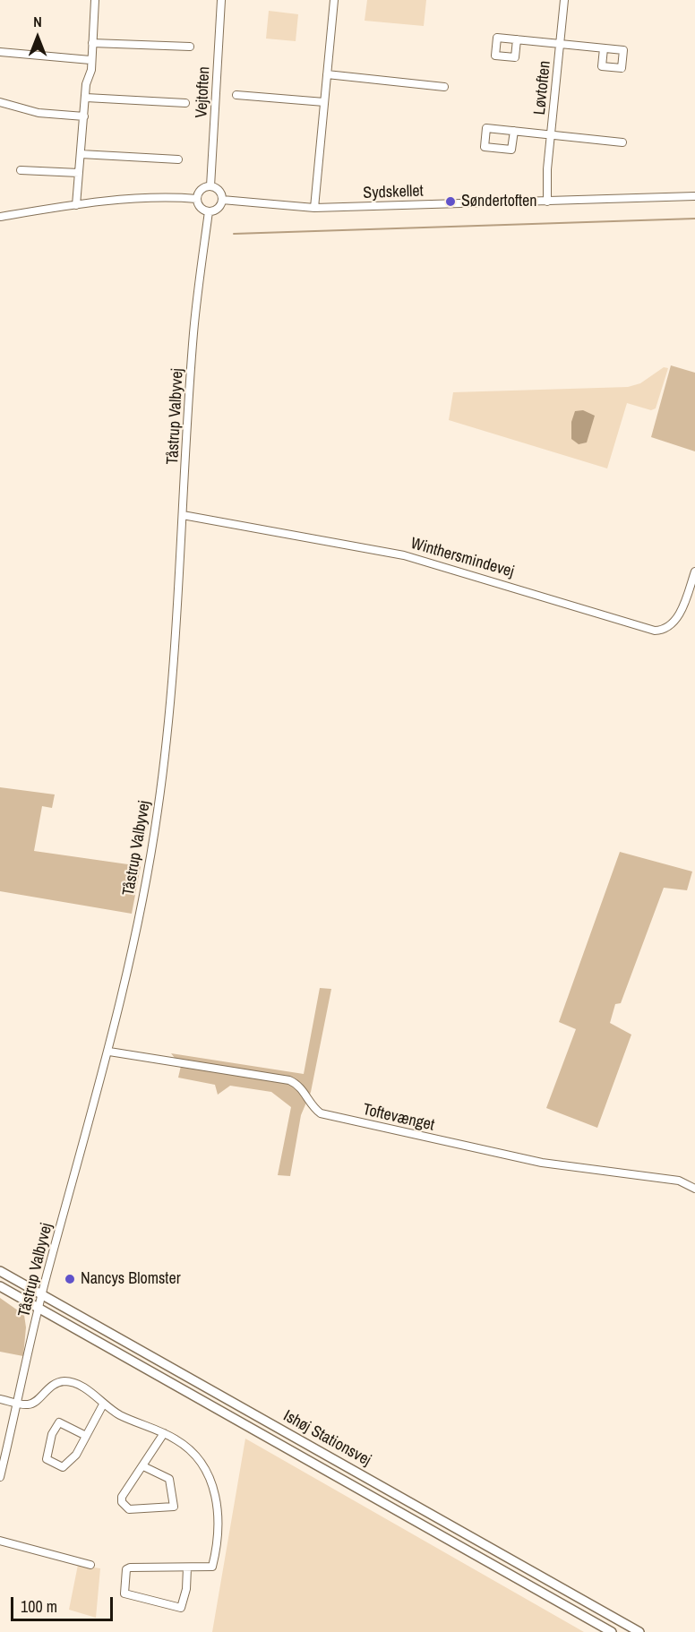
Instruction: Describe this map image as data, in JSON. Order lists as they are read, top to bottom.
{
  "streets": {
    "main road": ["Ishøj Stationsvej"],
    "street": [
      "Løvtoften",
      "Vejtoften",
      "Sydskellet",
      "Tåstrup Valbyvej",
      "Winthersmindevej",
      "Toftevænget"
    ]
  },
  "crossings": [
    ["Løvtoften", "Sydskellet"],
    ["Vejtoften", "Sydskellet"],
    ["Vejtoften", "Tåstrup Valbyvej"],
    ["Sydskellet", "Tåstrup Valbyvej"],
    ["Tåstrup Valbyvej", "Winthersmindevej"],
    ["Tåstrup Valbyvej", "Toftevænget"],
    ["Tåstrup Valbyvej", "Ishøj Stationsvej"]
  ],
  "places": ["Søndertoften", "Nancys Blomster"],
  "scale_bar": "100 m",
  "north": "top"
}
